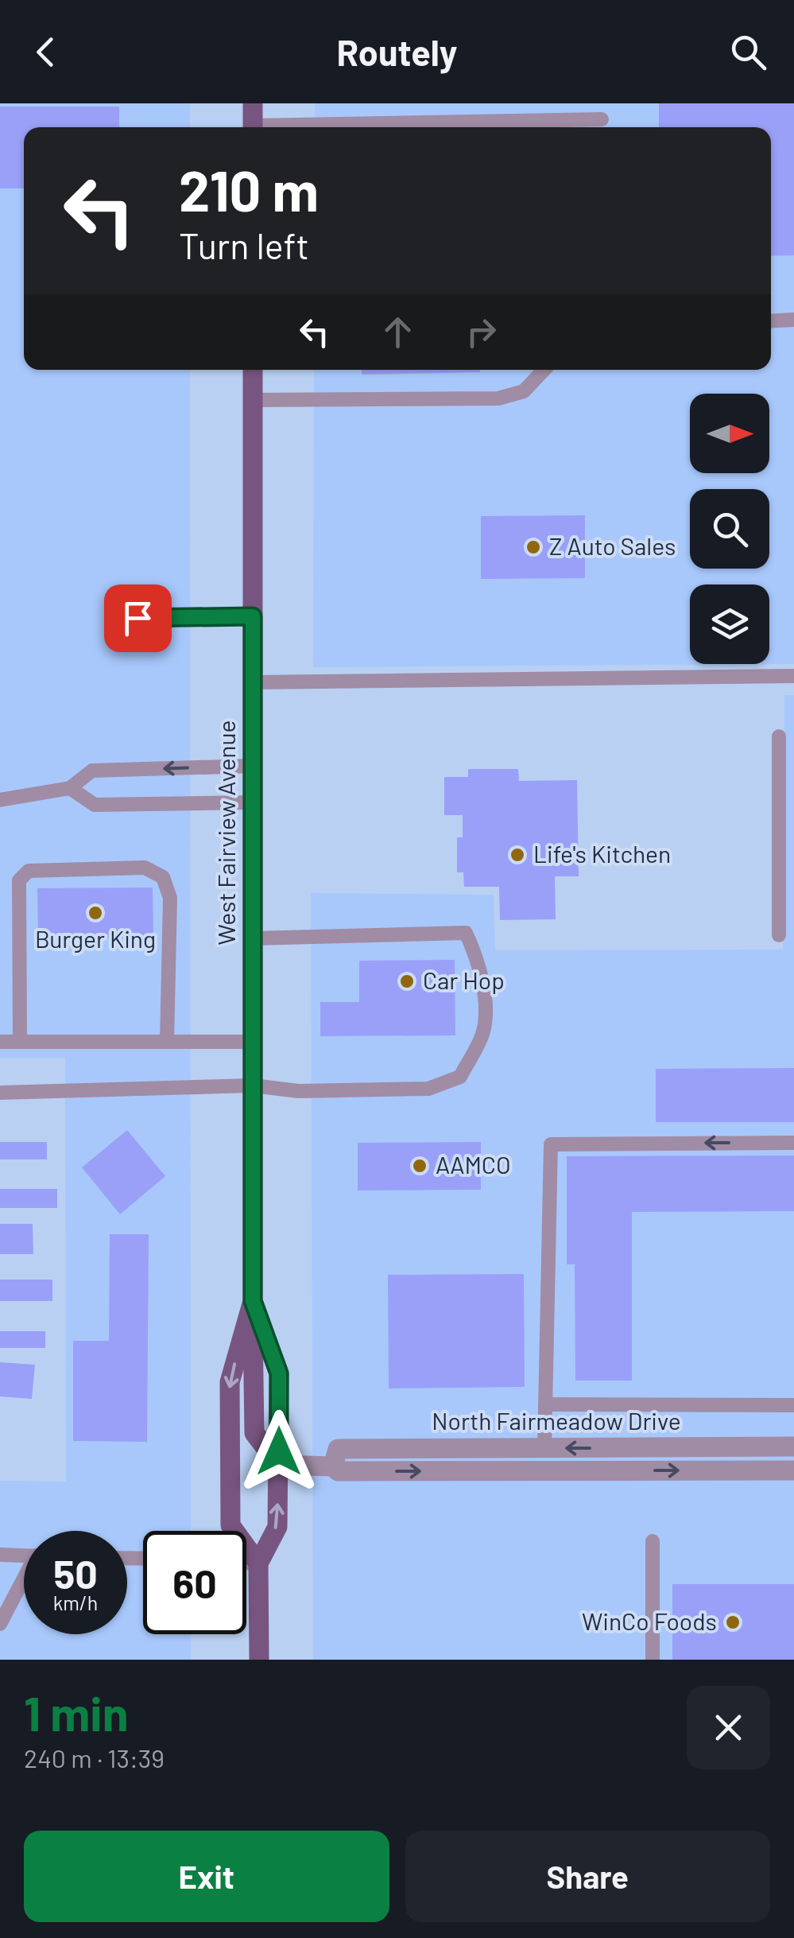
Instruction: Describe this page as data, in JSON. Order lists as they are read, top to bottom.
{
  "streets": {
    "main road": ["West Fairview Avenue"],
    "street": ["North Fairmeadow Drive"]
  },
  "crossings": [
    ["West Fairview Avenue", "North Fairmeadow Drive"]
  ],
  "places": [
    "Z Auto Sales",
    "Life's Kitchen",
    "Burger King",
    "Car Hop",
    "AAMCO",
    "WinCo Foods"
  ],
  "north": "right",
  "page": {
    "header": "Routely",
    "turn": ["210 m", "Turn left"],
    "speed": "50 km/h",
    "limit": "60",
    "heading": ["1 min", "240 m · 13:39"],
    "buttons": ["Exit", "Share"]
  }
}
